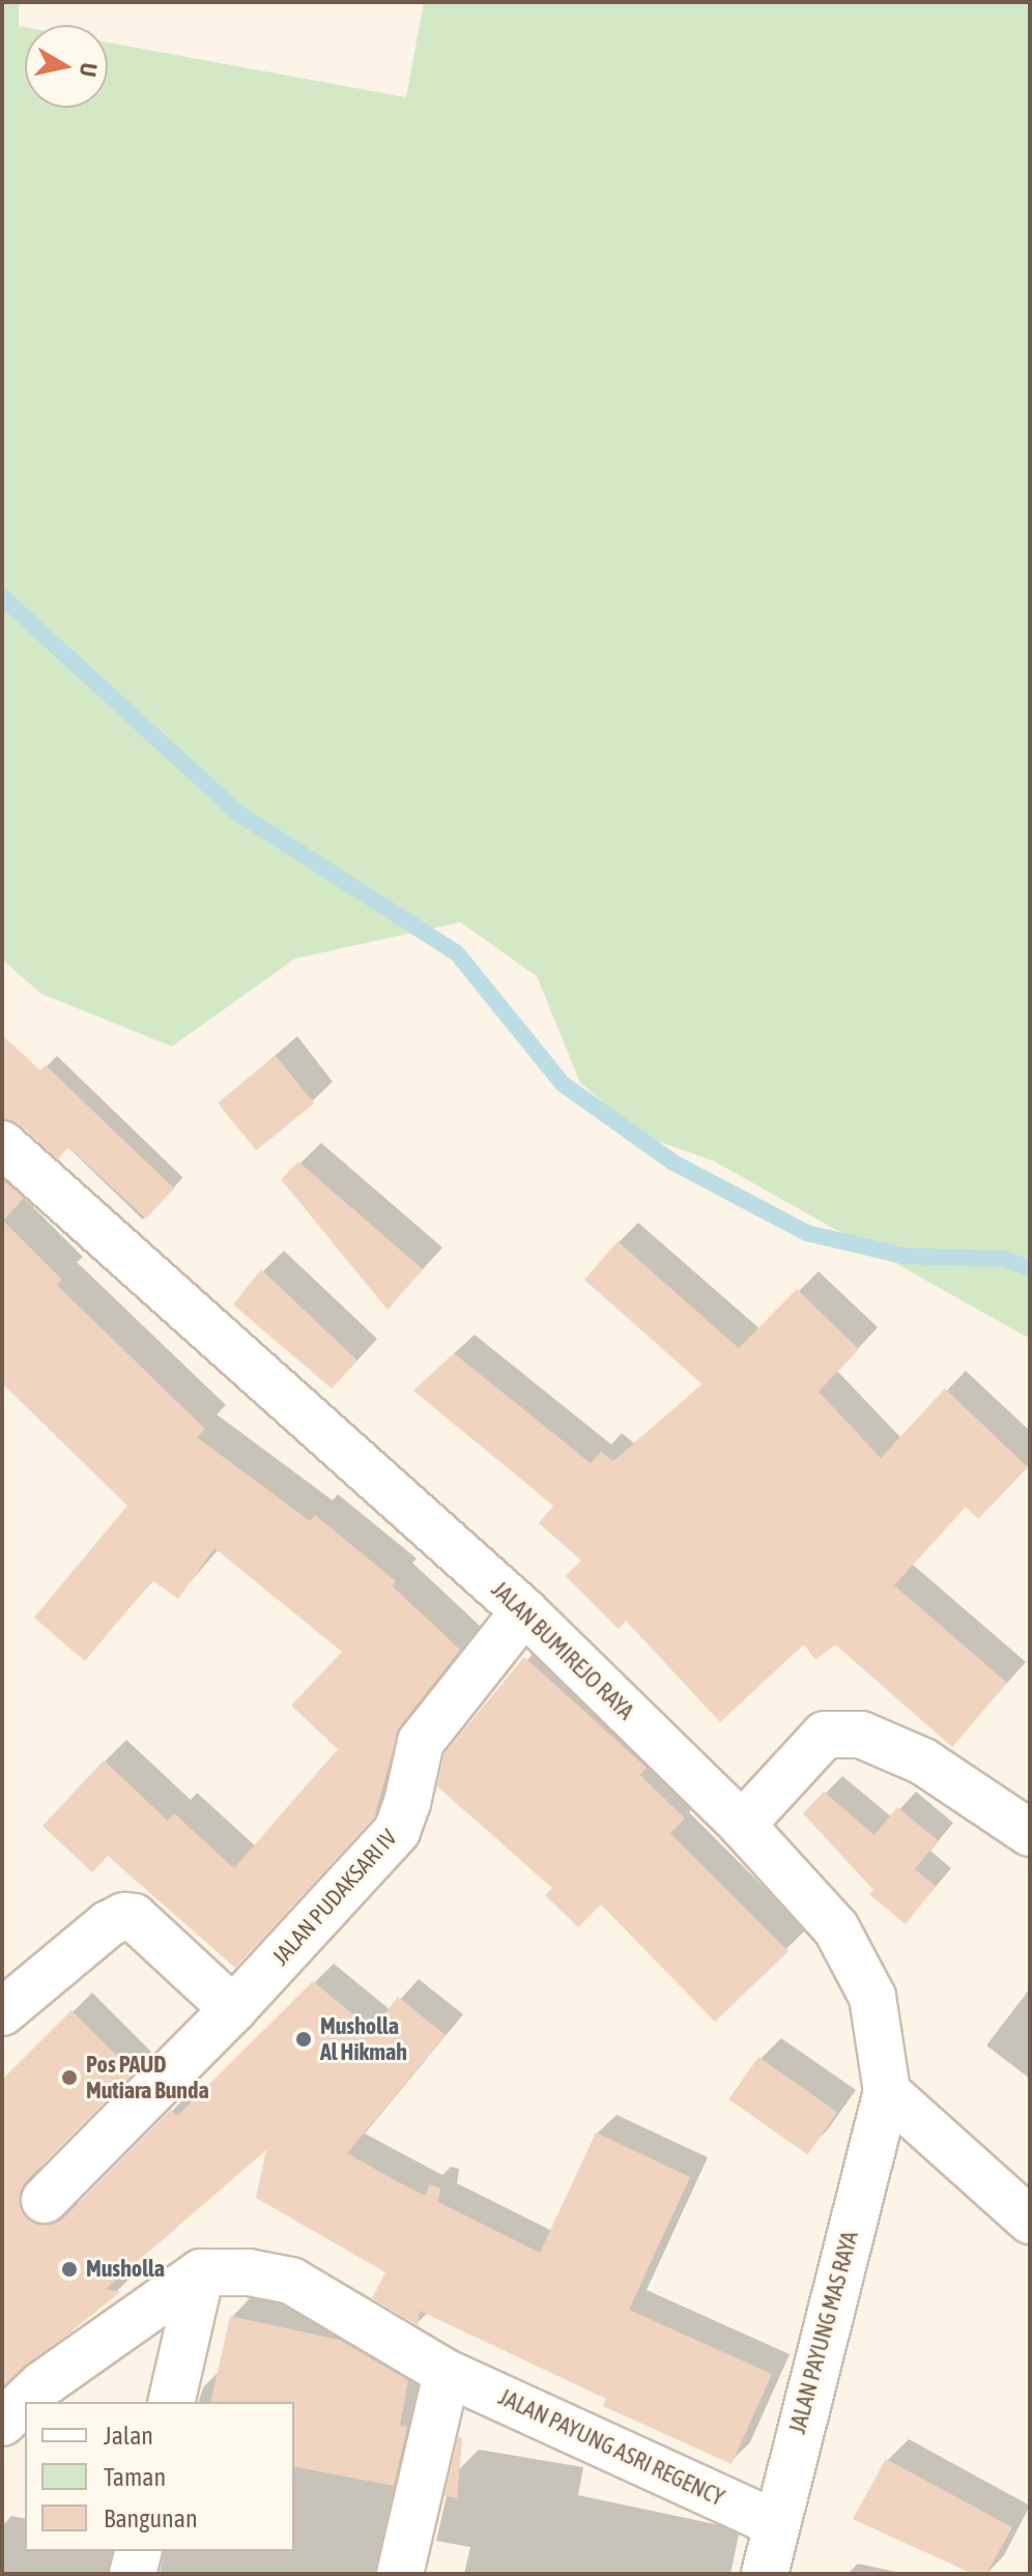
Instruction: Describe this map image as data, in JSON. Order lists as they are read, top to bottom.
{
  "streets": {
    "street": [
      "JALAN BUMIREJO RAYA",
      "JALAN PUDAKSARI IV",
      "JALAN PAYUNG MAS RAYA",
      "JALAN PAYUNG ASRI REGENCY"
    ]
  },
  "crossings": [
    ["JALAN BUMIREJO RAYA", "JALAN PUDAKSARI IV"],
    ["JALAN BUMIREJO RAYA", "JALAN PAYUNG MAS RAYA"],
    ["JALAN PAYUNG MAS RAYA", "JALAN PAYUNG ASRI REGENCY"]
  ],
  "places": ["Musholla Al Hikmah", "Pos PAUD Mutiara Bunda", "Musholla"],
  "legend": ["Jalan", "Taman", "Bangunan"],
  "north": "right"
}
